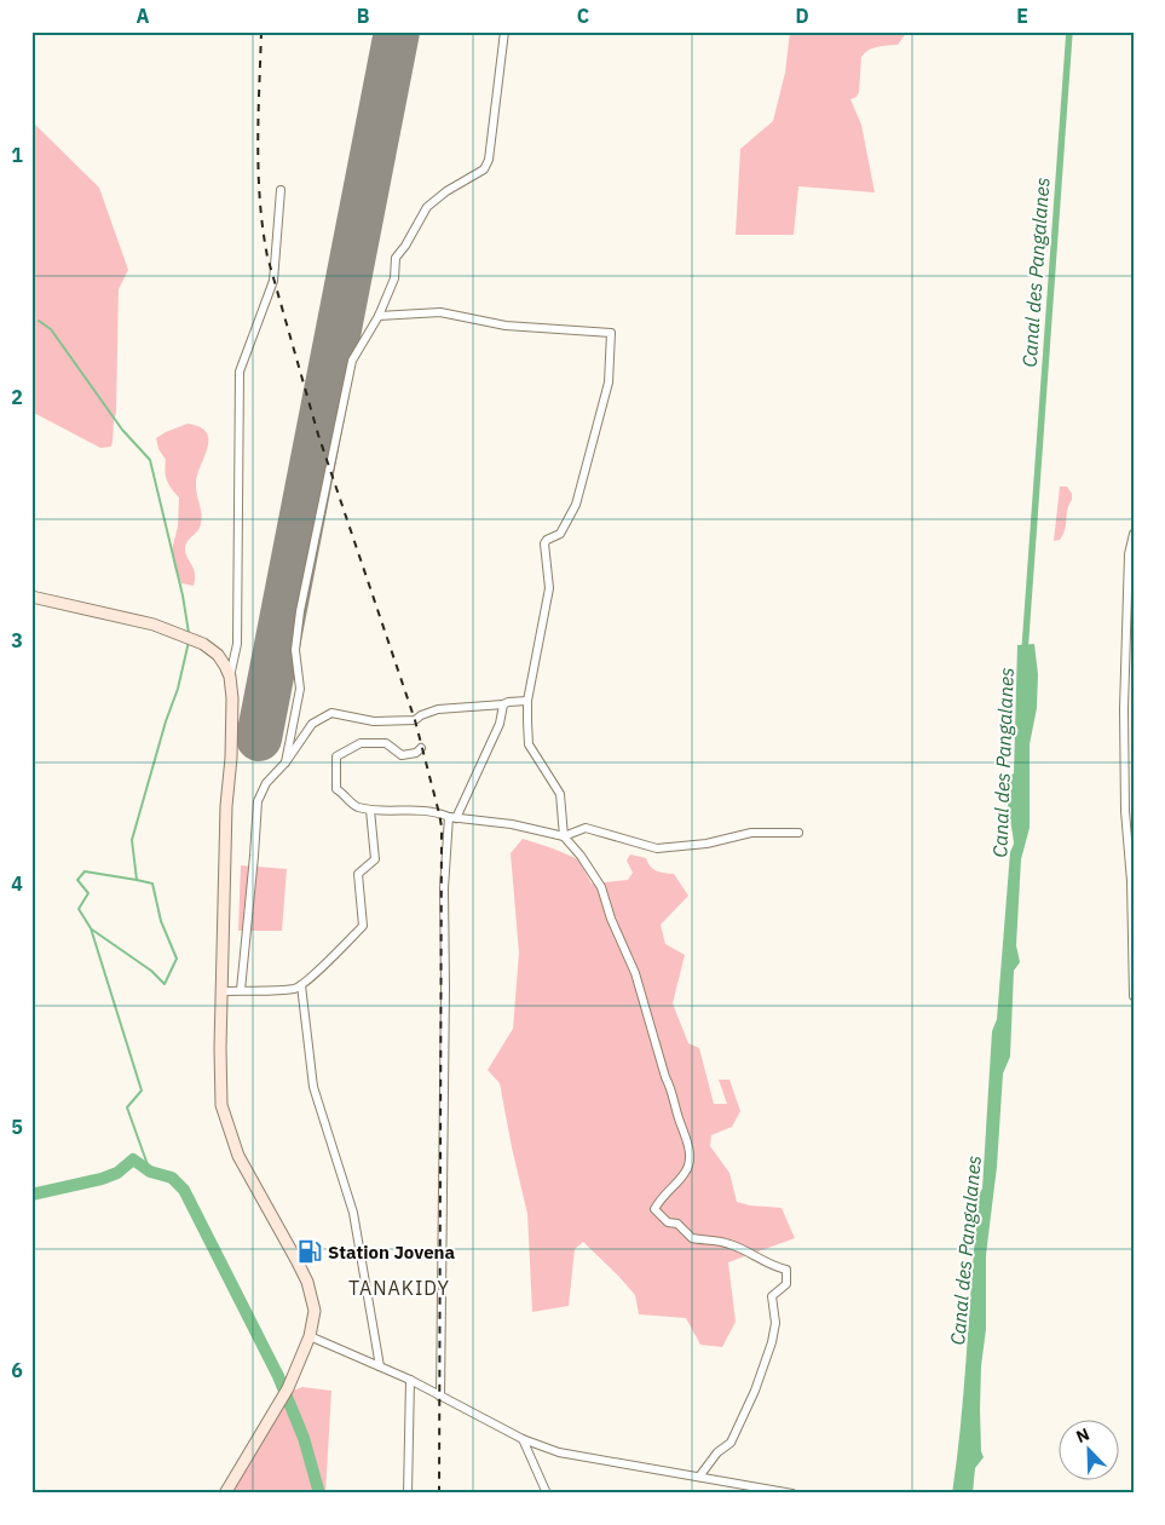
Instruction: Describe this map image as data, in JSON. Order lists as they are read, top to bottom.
{
  "districts": ["TANAKIDY"],
  "water": ["Canal des Pangalanes"],
  "places": {
    "fuel station": ["Station Jovena"]
  },
  "north": "top left",
  "grid": {
    "columns": [
      "A",
      "B",
      "C",
      "D",
      "E"
    ],
    "rows": [
      "1",
      "2",
      "3",
      "4",
      "5",
      "6"
    ]
  }
}
